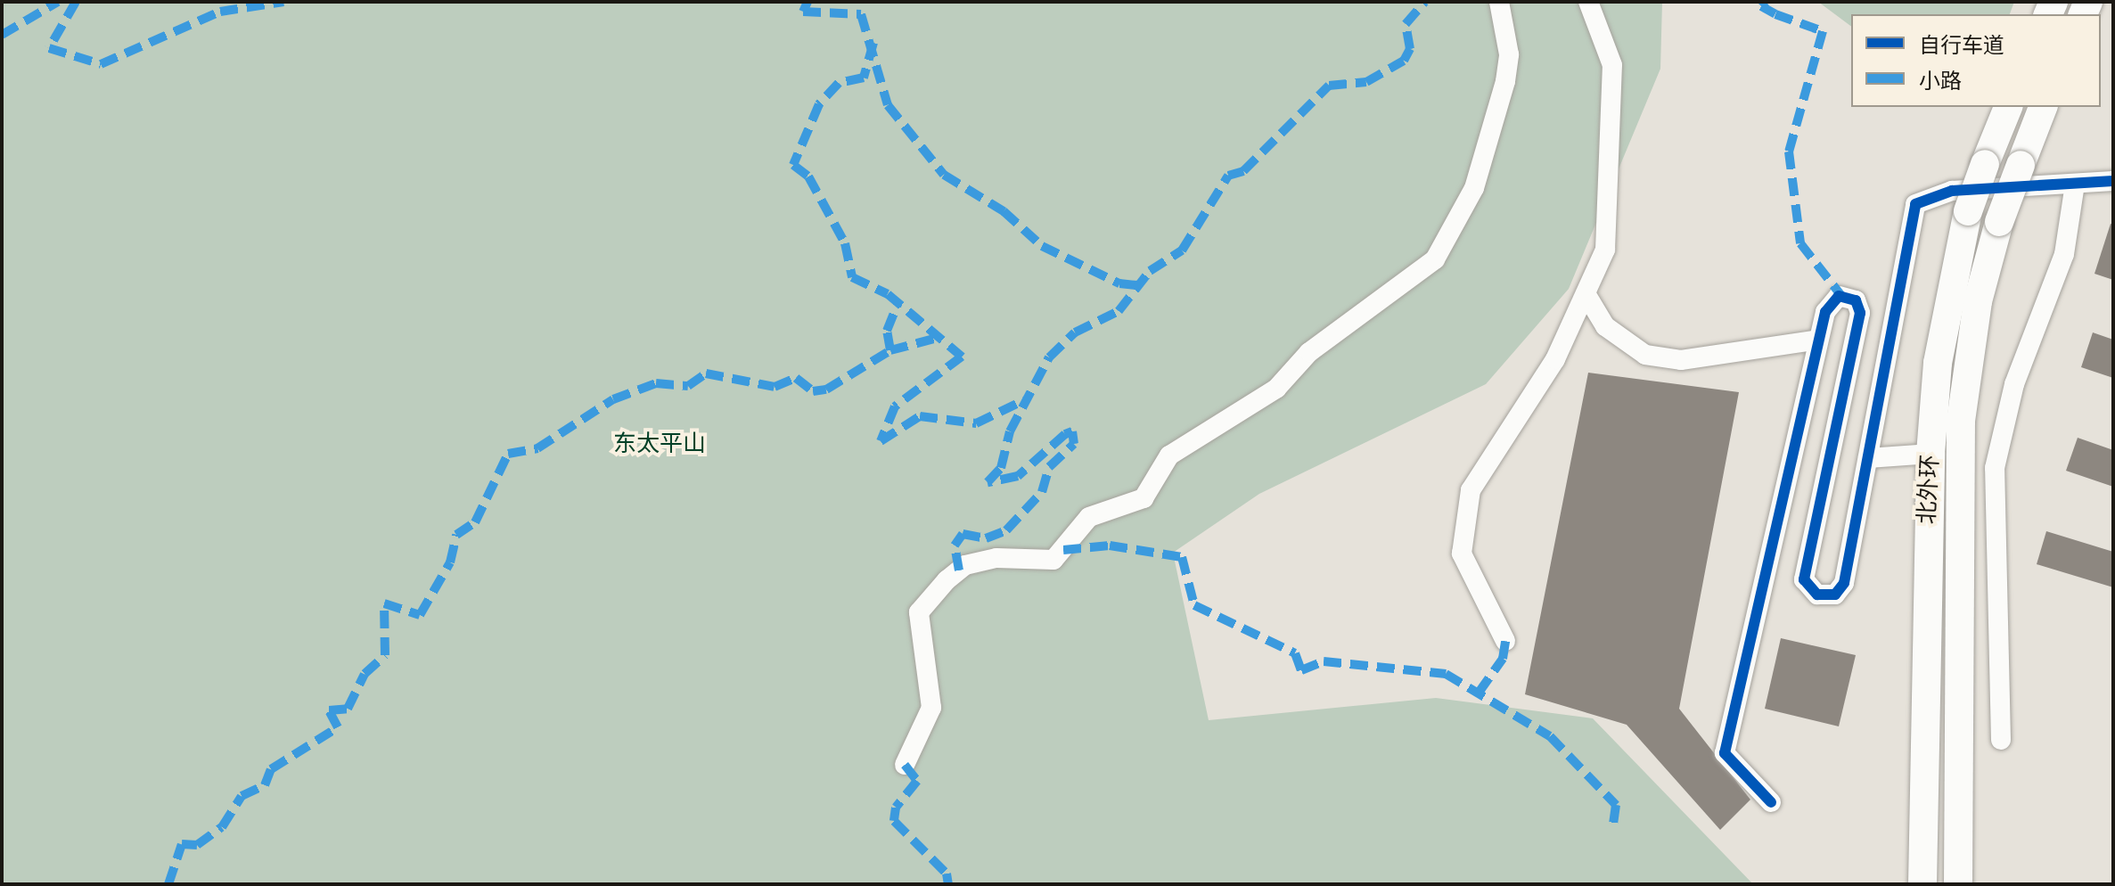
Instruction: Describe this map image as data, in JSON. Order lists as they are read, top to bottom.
{
  "streets": {
    "highway": ["北外环"]
  },
  "parks": ["东太平山"],
  "legend": ["自行车道", "小路"]
}
